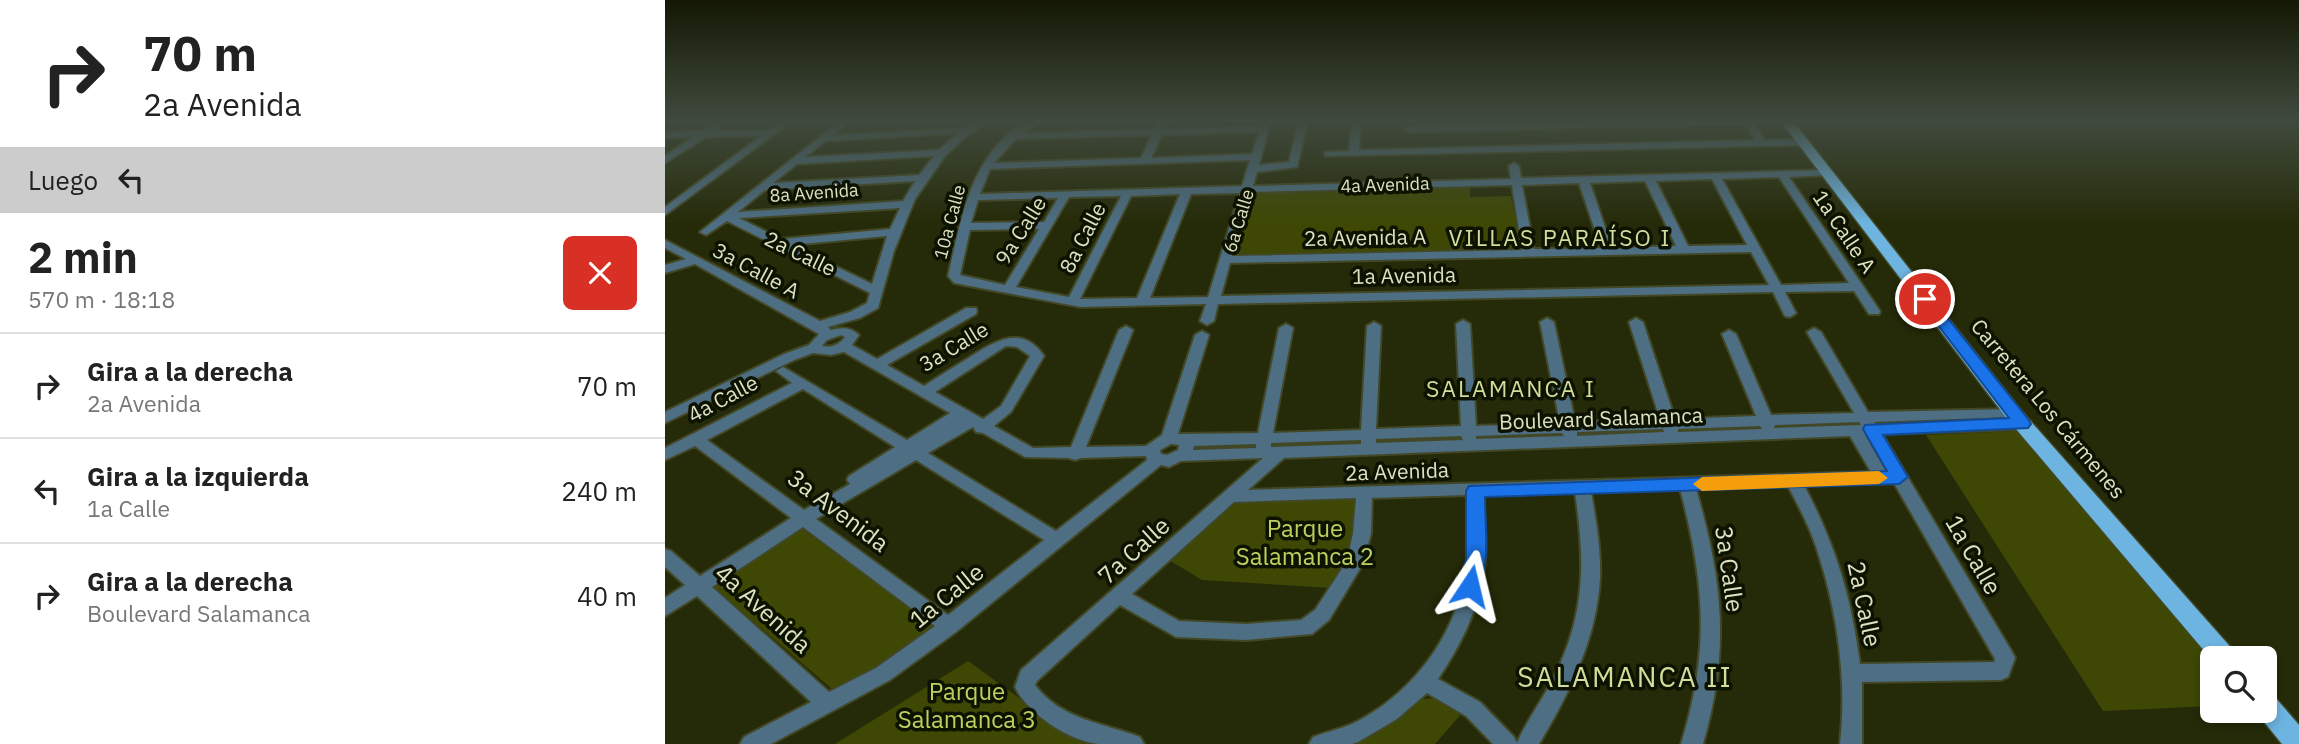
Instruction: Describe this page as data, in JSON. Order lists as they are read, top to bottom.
{
  "streets": {
    "main road": ["Carretera Los Cármenes"],
    "street": [
      "4a Avenida",
      "8a Avenida",
      "6a Calle",
      "10a Calle",
      "9a Calle",
      "1a Calle A",
      "8a Calle",
      "2a Avenida A",
      "2a Calle",
      "3a Calle A",
      "1a Avenida",
      "3a Calle",
      "4a Calle",
      "Boulevard Salamanca",
      "2a Avenida",
      "3a Avenida",
      "7a Calle",
      "1a Calle"
    ]
  },
  "crossings": [
    ["4a Avenida", "6a Calle"],
    ["4a Avenida", "10a Calle"],
    ["4a Avenida", "9a Calle"],
    ["4a Avenida", "1a Calle A"],
    ["4a Avenida", "8a Calle"],
    ["4a Avenida", "3a Calle"],
    ["4a Avenida", "Carretera Los Cármenes"],
    ["4a Avenida", "1a Calle"],
    ["8a Avenida", "2a Calle"],
    ["6a Calle", "2a Avenida A"],
    ["6a Calle", "1a Avenida"],
    ["6a Calle", "Boulevard Salamanca"],
    ["6a Calle", "1a Calle"],
    ["10a Calle", "1a Avenida"],
    ["9a Calle", "1a Avenida"],
    ["1a Calle A", "1a Avenida"],
    ["8a Calle", "1a Avenida"],
    ["2a Calle", "2a Avenida"],
    ["2a Calle", "1a Calle"],
    ["3a Calle", "2a Avenida"],
    ["3a Calle", "3a Avenida"],
    ["4a Calle", "3a Avenida"],
    ["Carretera Los Cármenes", "Boulevard Salamanca"],
    ["Boulevard Salamanca", "7a Calle"],
    ["Boulevard Salamanca", "1a Calle"],
    ["2a Avenida", "7a Calle"],
    ["2a Avenida", "1a Calle"],
    ["3a Avenida", "1a Calle"]
  ],
  "districts": ["VILLAS PARAÍSO I", "SALAMANCA I", "SALAMANCA II"],
  "parks": ["Parque Salamanca 2", "Parque Salamanca 3"],
  "page": {
    "turn": ["70 m", "2a Avenida"],
    "then": "Luego",
    "heading": ["2 min", "570 m · 18:18"],
    "list": [
      {
        "name": "Gira a la derecha",
        "note": "2a Avenida",
        "value": "70 m"
      },
      {
        "name": "Gira a la izquierda",
        "note": "1a Calle",
        "value": "240 m"
      },
      {
        "name": "Gira a la derecha",
        "note": "Boulevard Salamanca",
        "value": "40 m"
      }
    ]
  }
}
